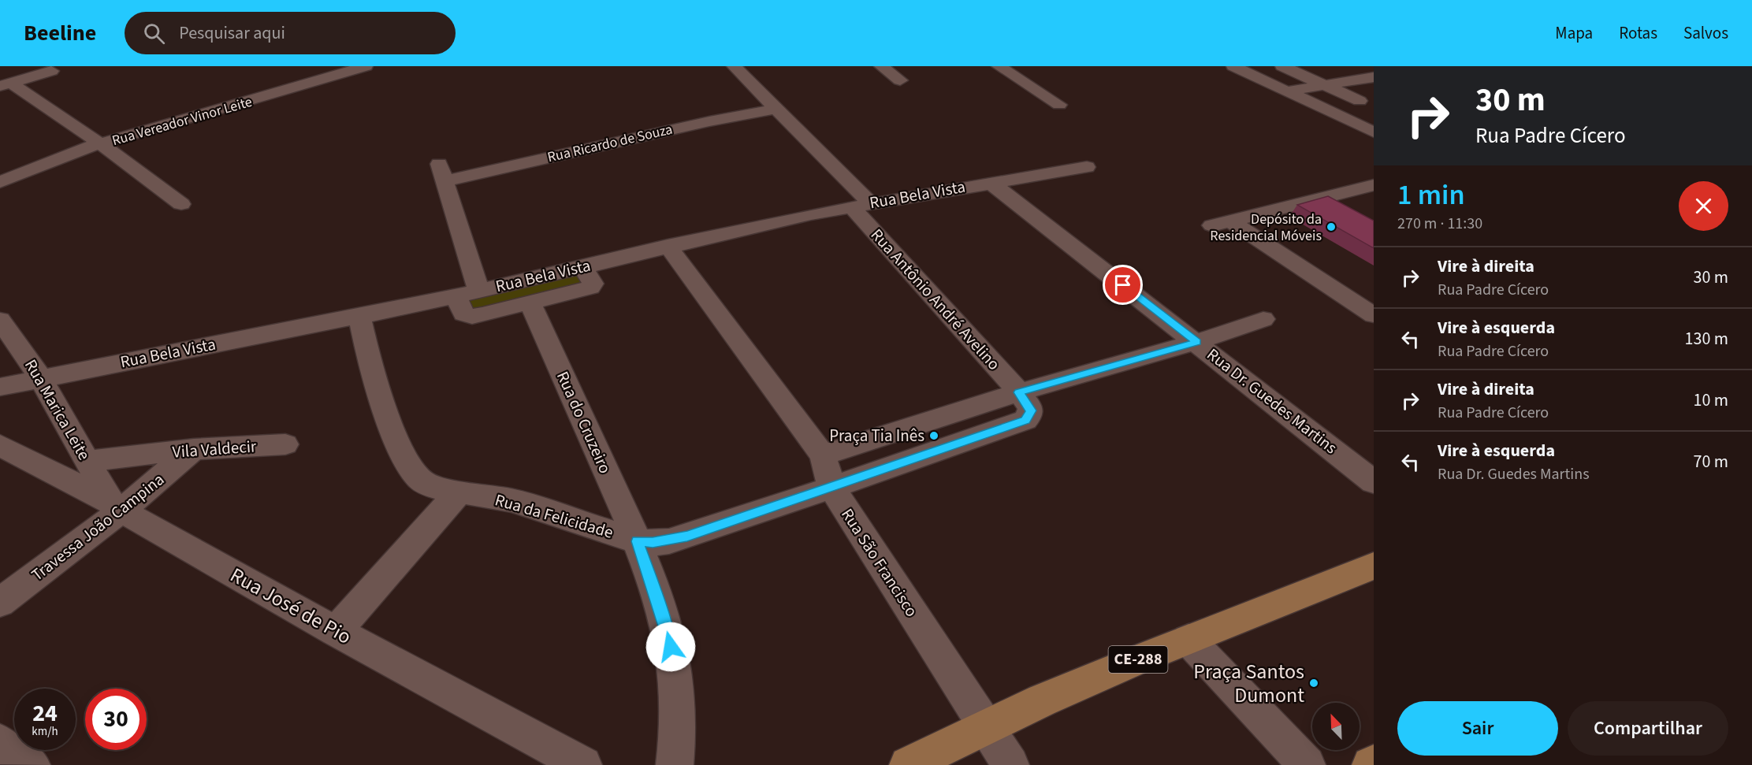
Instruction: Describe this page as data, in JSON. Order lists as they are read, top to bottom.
{
  "streets": {
    "main road": ["CE-288"],
    "street": [
      "Rua Vereador Vinor Leite",
      "Rua Ricardo de Souza",
      "Rua Bela Vista",
      "Rua Antônio André Avelino",
      "Rua Dr. Guedes Martins",
      "Rua Marica Leite",
      "Rua do Cruzeiro",
      "Vila Valdecir",
      "Rua da Felicidade",
      "Travessa João Campina",
      "Rua São Francisco",
      "Rua José de Pio"
    ]
  },
  "crossings": [
    ["Rua Ricardo de Souza", "Rua Bela Vista"],
    ["Rua Ricardo de Souza", "Rua Antônio André Avelino"],
    ["Rua Bela Vista", "Rua Antônio André Avelino"],
    ["Rua Bela Vista", "Rua Dr. Guedes Martins"],
    ["Rua Bela Vista", "Rua Marica Leite"],
    ["Rua Bela Vista", "Rua da Felicidade"],
    ["Rua Bela Vista", "Rua São Francisco"],
    ["Rua Antônio André Avelino", "Rua da Felicidade"],
    ["Rua Antônio André Avelino", "Rua São Francisco"],
    ["Rua Marica Leite", "Vila Valdecir"],
    ["Rua Marica Leite", "Travessa João Campina"],
    ["Rua Marica Leite", "Rua José de Pio"],
    ["Rua do Cruzeiro", "Rua da Felicidade"],
    ["Vila Valdecir", "Travessa João Campina"],
    ["Rua da Felicidade", "Rua São Francisco"],
    ["Travessa João Campina", "Rua José de Pio"],
    ["Rua São Francisco", "CE-288"]
  ],
  "places": ["Depósito da Residencial Móveis", "Praça Tia Inês", "Praça Santos Dumont"],
  "north": "top left",
  "page": {
    "header": "Beeline",
    "search": "Pesquisar aqui",
    "nav": ["Mapa", "Rotas", "Salvos"],
    "turn": ["30 m", "Rua Padre Cícero"],
    "heading": ["1 min", "270 m · 11:30"],
    "list": [
      {
        "name": "Vire à direita",
        "note": "Rua Padre Cícero",
        "value": "30 m"
      },
      {
        "name": "Vire à esquerda",
        "note": "Rua Padre Cícero",
        "value": "130 m"
      },
      {
        "name": "Vire à direita",
        "note": "Rua Padre Cícero",
        "value": "10 m"
      },
      {
        "name": "Vire à esquerda",
        "note": "Rua Dr. Guedes Martins",
        "value": "70 m"
      }
    ],
    "speed": "24 km/h",
    "limit": "30",
    "buttons": ["Sair", "Compartilhar"]
  }
}
